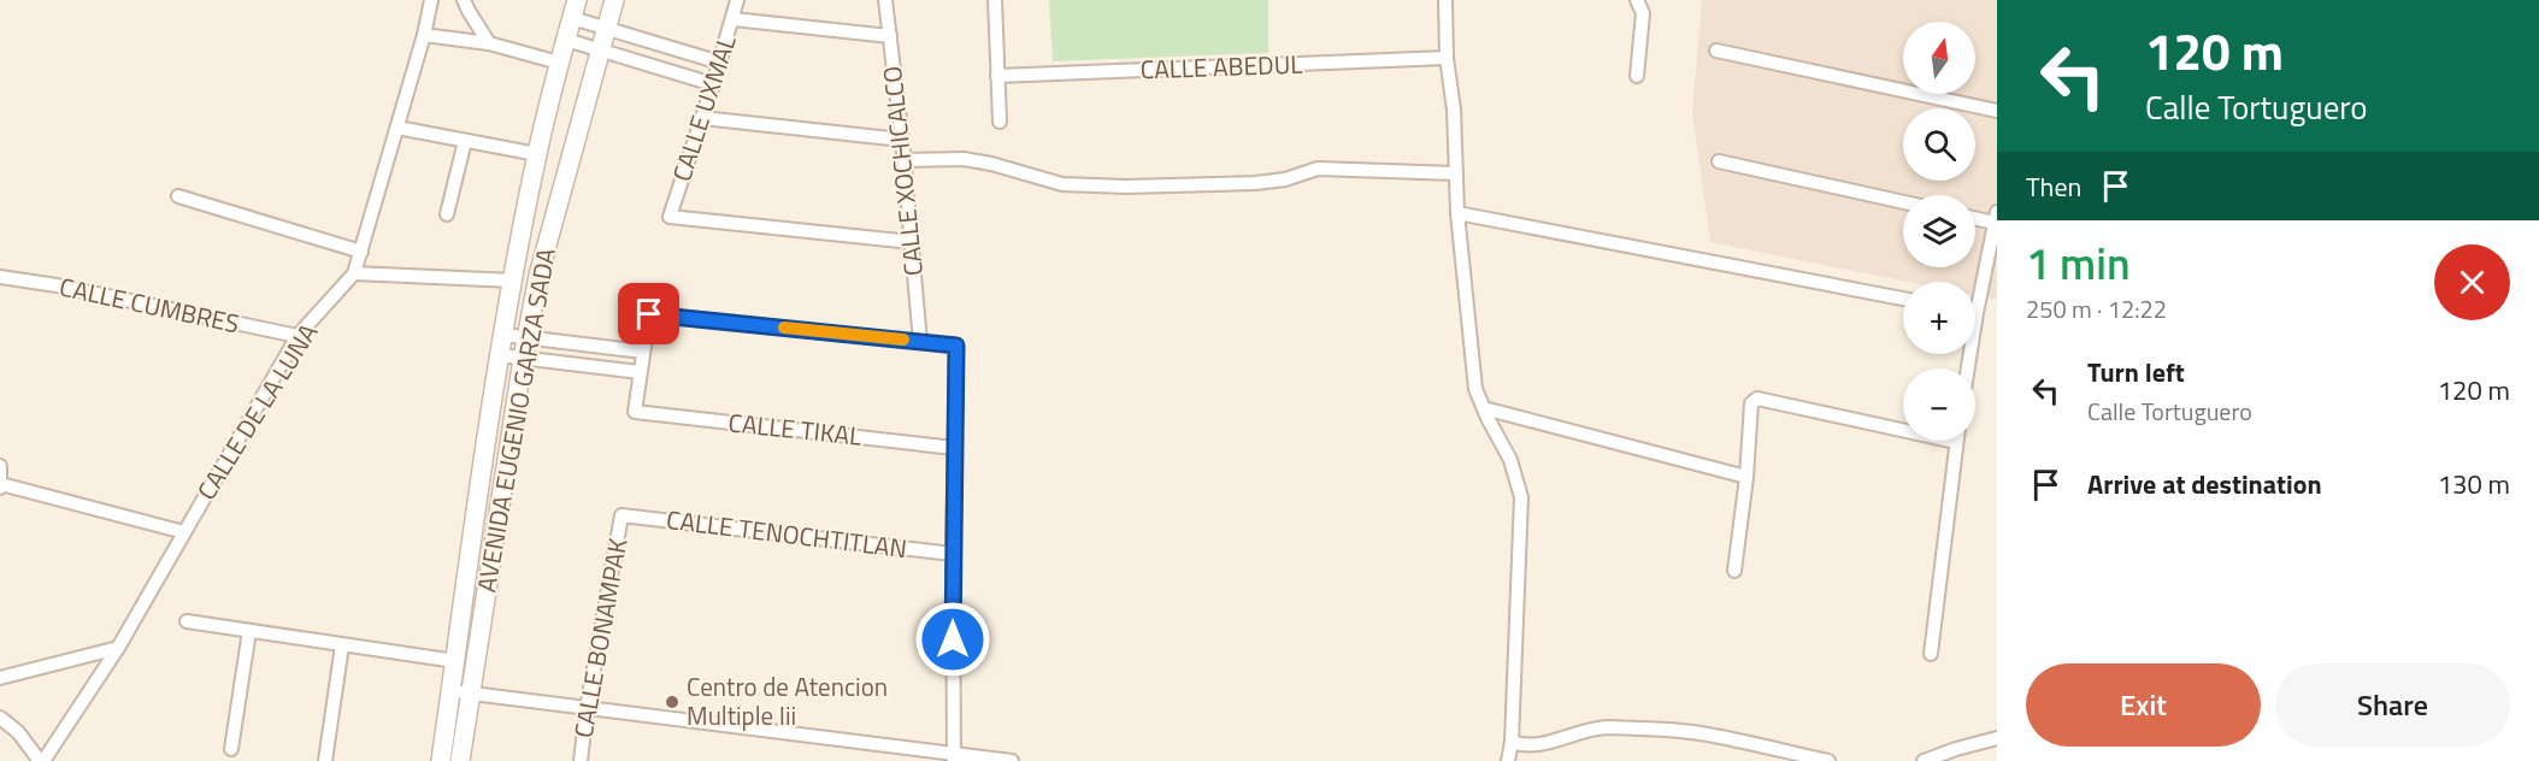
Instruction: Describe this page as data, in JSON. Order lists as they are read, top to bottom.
{
  "streets": {
    "main road": ["AVENIDA EUGENIO GARZA SADA"],
    "street": [
      "CALLE ABEDUL",
      "CALLE UXMAL",
      "CALLE XOCHICALCO",
      "CALLE CUMBRES",
      "CALLE DE LA LUNA",
      "CALLE TIKAL",
      "CALLE TENOCHTITLAN",
      "CALLE BONAMPAK"
    ]
  },
  "crossings": [
    ["CALLE UXMAL", "CALLE XOCHICALCO"],
    ["CALLE CUMBRES", "CALLE DE LA LUNA"],
    ["CALLE TENOCHTITLAN", "CALLE BONAMPAK"]
  ],
  "places": ["Centro de Atencion Multiple Iii"],
  "north": "top",
  "page": {
    "turn": ["120 m", "Calle Tortuguero"],
    "map_buttons": ["+", "−"],
    "then": "Then",
    "heading": ["1 min", "250 m · 12:22"],
    "list": [
      {
        "name": "Turn left",
        "note": "Calle Tortuguero",
        "value": "120 m"
      },
      {
        "name": "Arrive at destination",
        "value": "130 m"
      }
    ],
    "buttons": ["Exit", "Share"]
  }
}
